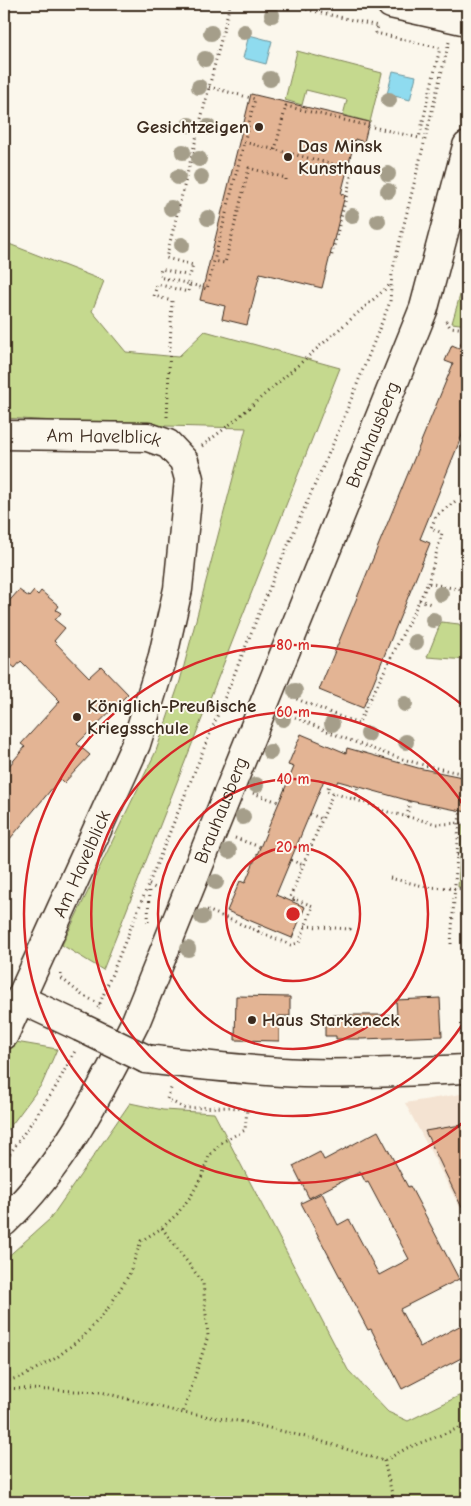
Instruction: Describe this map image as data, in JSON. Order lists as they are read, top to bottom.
{
  "streets": {
    "street": ["Brauhausberg", "Am Havelblick"]
  },
  "places": [
    "Gesichtzeigen",
    "Das Minsk Kunsthaus",
    "Königlich-Preußische Kriegsschule",
    "Haus Starkeneck"
  ],
  "rings": [
    "80 m",
    "60 m",
    "40 m",
    "20 m"
  ]
}
